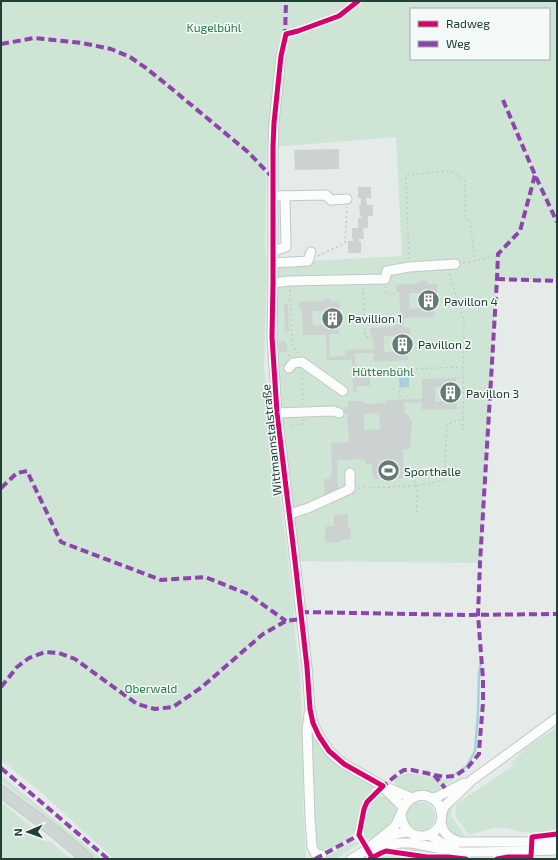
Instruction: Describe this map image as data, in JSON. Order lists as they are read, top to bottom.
{
  "streets": {
    "street": ["Wittmannstalstraße"]
  },
  "parks": ["Kugelbühl", "Hüttenbühl", "Oberwald"],
  "places": {
    "building": [
      "Pavillon 4",
      "Pavillion 1",
      "Pavillon 2",
      "Pavillon 3"
    ],
    "sports": ["Sporthalle"]
  },
  "legend": ["Radweg", "Weg"],
  "north": "left"
}
